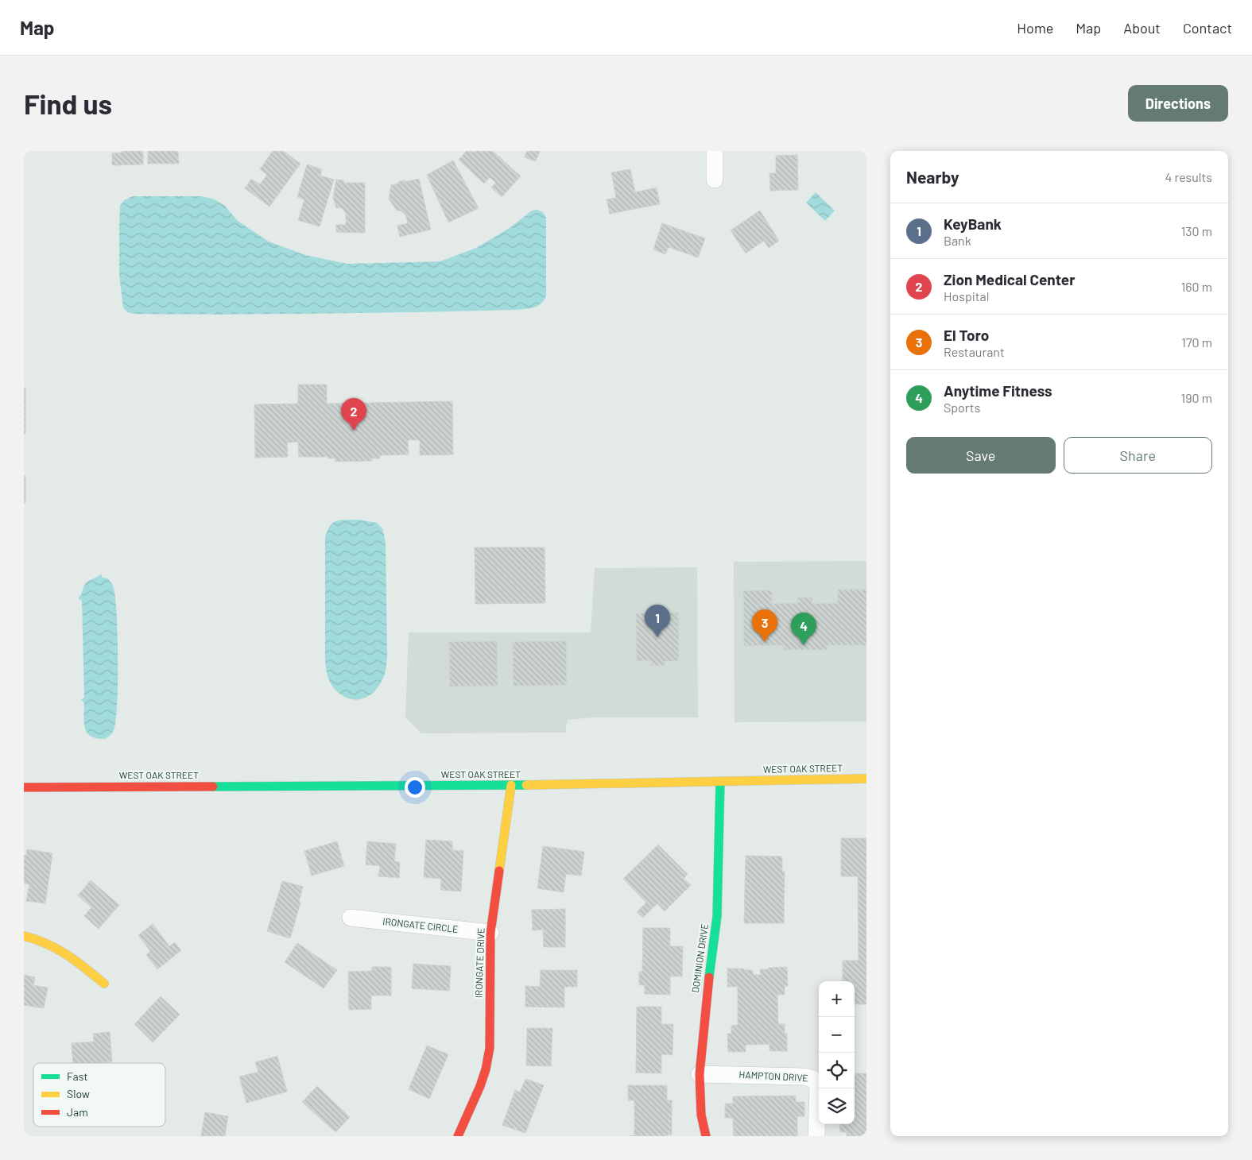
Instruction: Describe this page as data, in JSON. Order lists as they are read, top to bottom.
{
  "streets": {
    "main road": ["WEST OAK STREET", "DOMINION DRIVE", "IRONGATE DRIVE"],
    "street": ["IRONGATE CIRCLE", "HAMPTON DRIVE"]
  },
  "crossings": [
    ["WEST OAK STREET", "DOMINION DRIVE"],
    ["WEST OAK STREET", "IRONGATE DRIVE"],
    ["IRONGATE CIRCLE", "IRONGATE DRIVE"],
    ["DOMINION DRIVE", "HAMPTON DRIVE"]
  ],
  "legend": ["Fast", "Slow", "Jam"],
  "page": {
    "header": "Map",
    "nav": [
      "Home",
      "Map",
      "About",
      "Contact"
    ],
    "buttons": [
      "Directions",
      ["Save", "Share"]
    ],
    "title": "Find us",
    "heading": ["Nearby", "4 results"],
    "list": [
      {
        "mark": "1",
        "name": "KeyBank",
        "note": "Bank",
        "value": "130 m"
      },
      {
        "mark": "2",
        "name": "Zion Medical Center",
        "note": "Hospital",
        "value": "160 m"
      },
      {
        "mark": "3",
        "name": "El Toro",
        "note": "Restaurant",
        "value": "170 m"
      },
      {
        "mark": "4",
        "name": "Anytime Fitness",
        "note": "Sports",
        "value": "190 m"
      }
    ],
    "pins": [
      "2",
      "1",
      "3",
      "4"
    ],
    "map_buttons": ["+", "−"]
  }
}
